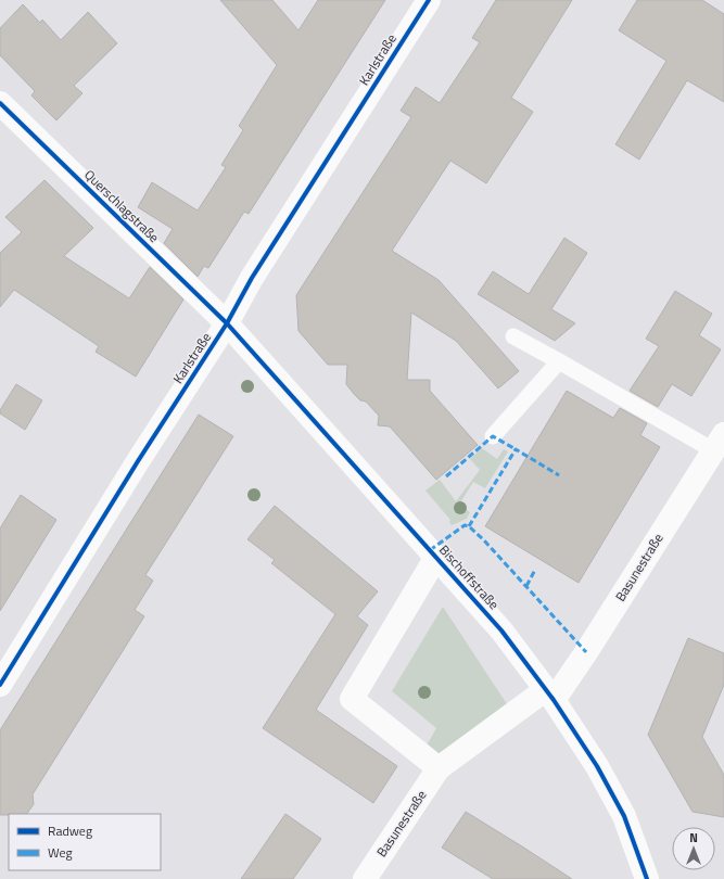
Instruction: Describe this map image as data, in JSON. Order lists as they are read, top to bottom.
{
  "streets": {
    "street": [
      "Karlstraße",
      "Querschlagstraße",
      "Basunestraße",
      "Bischoffstraße"
    ]
  },
  "crossings": [
    ["Karlstraße", "Querschlagstraße"],
    ["Karlstraße", "Bischoffstraße"],
    ["Querschlagstraße", "Bischoffstraße"],
    ["Basunestraße", "Bischoffstraße"]
  ],
  "legend": ["Radweg", "Weg"],
  "north": "top"
}
